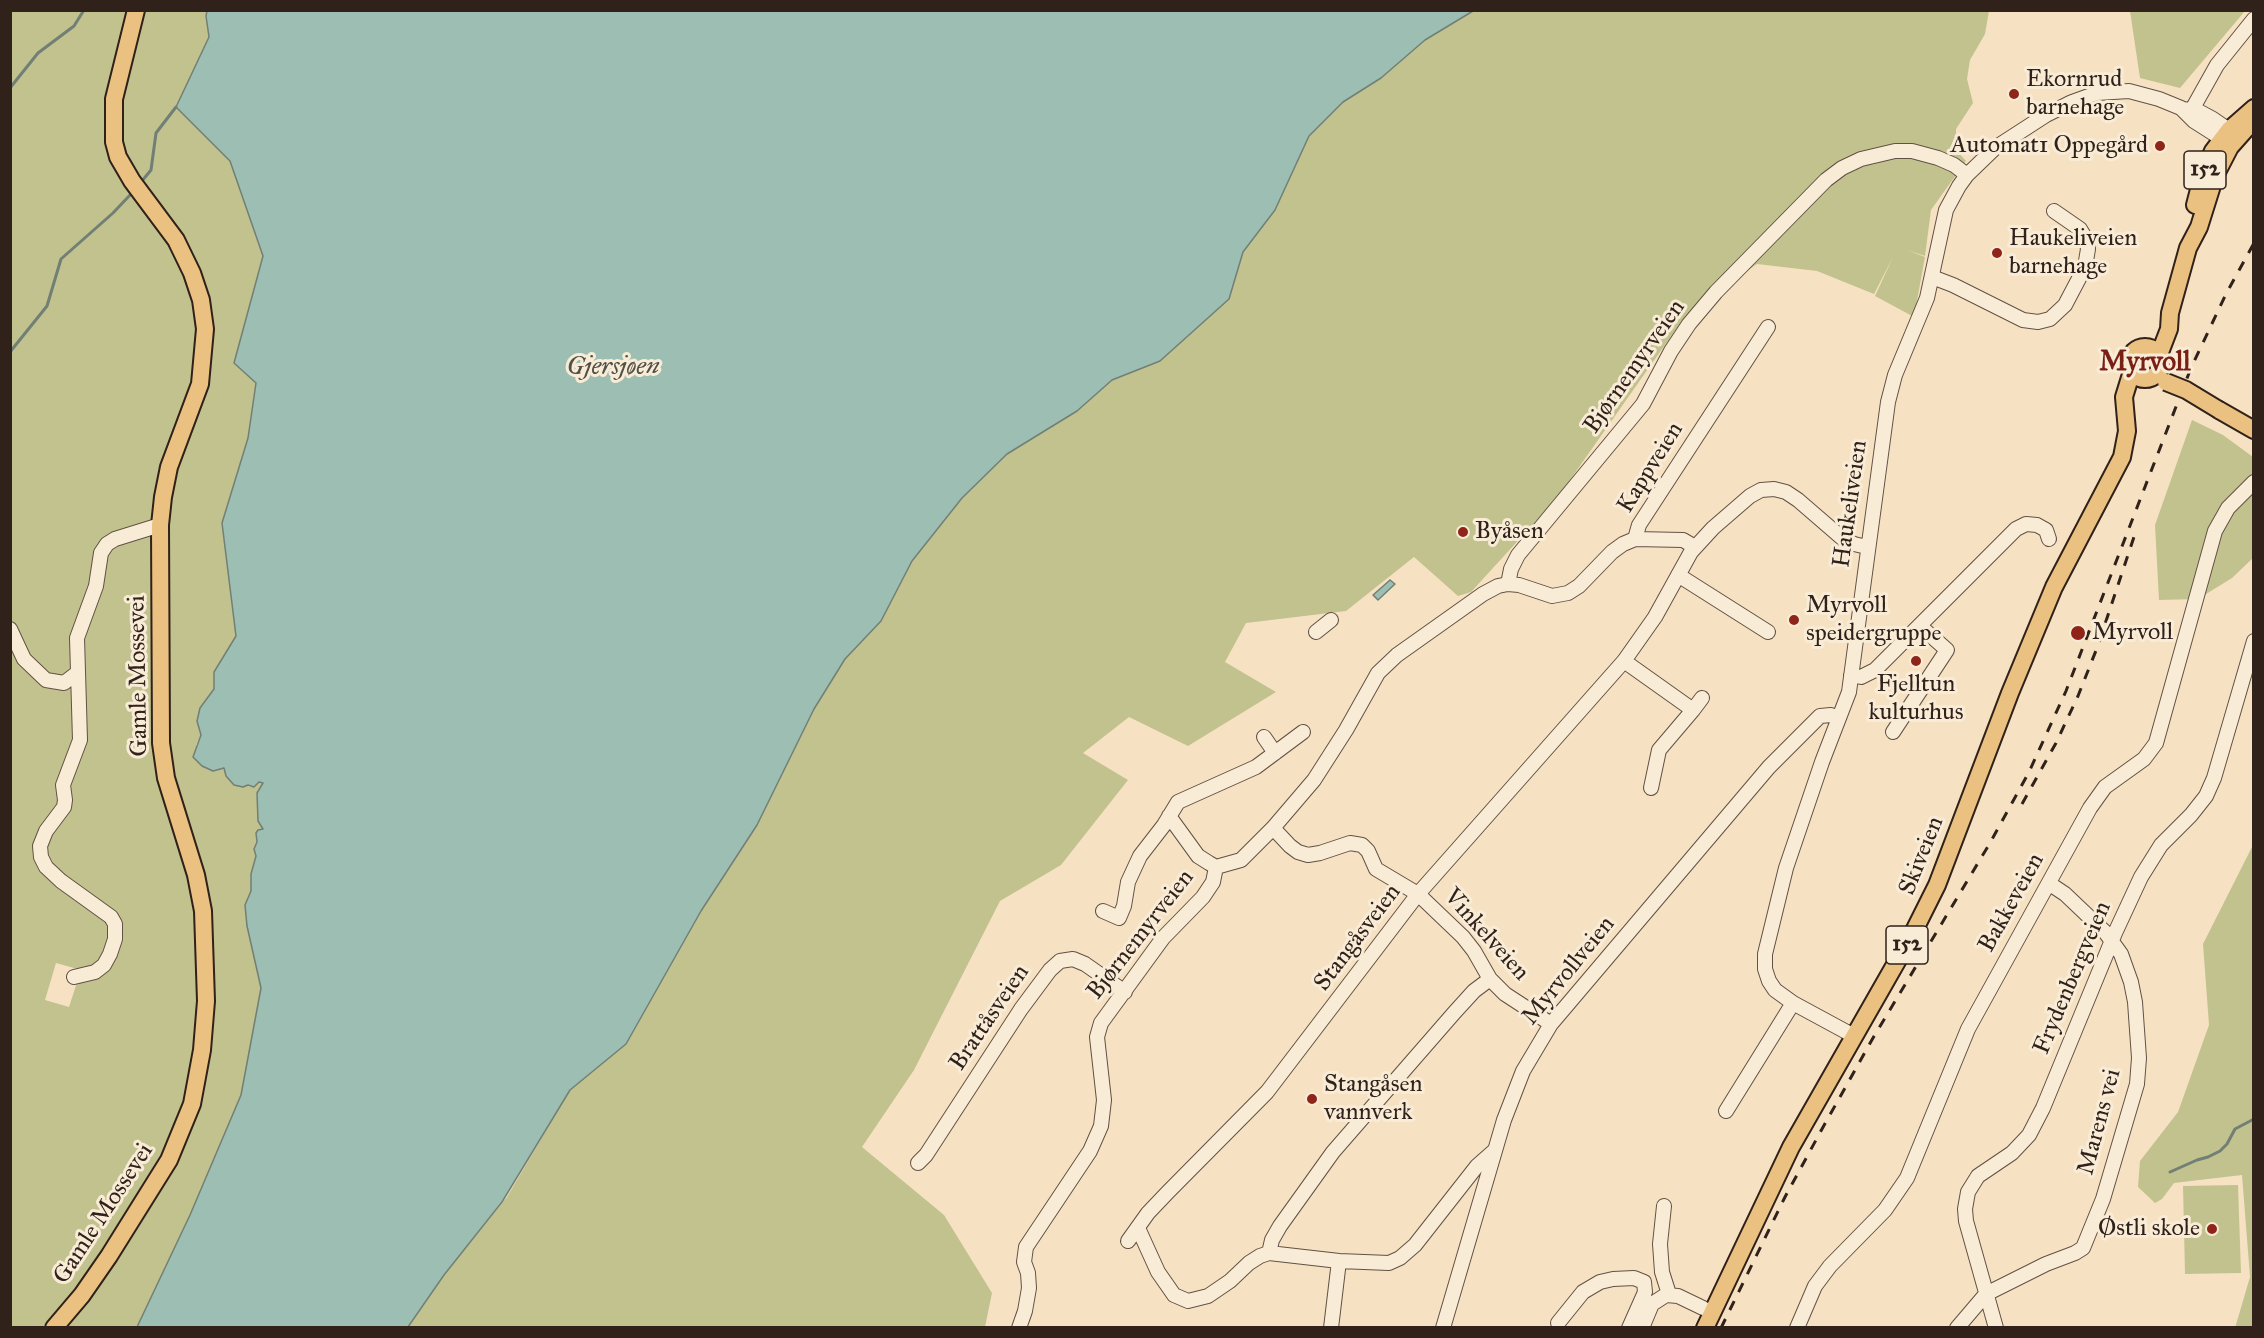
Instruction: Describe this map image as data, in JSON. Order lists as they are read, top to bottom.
{
  "streets": {
    "main road": ["152", "Gamle Mossevei", "Skiveien"],
    "street": [
      "Bjørnemyrveien",
      "Kappveien",
      "Haukeliveien",
      "Bakkeveien",
      "Vinkelveien",
      "Stangåsveien",
      "Myrvollveien",
      "Frydenbergveien",
      "Brattåsveien",
      "Marens vei"
    ]
  },
  "crossings": [
    ["Bjørnemyrveien", "Kappveien"],
    ["Bjørnemyrveien", "Haukeliveien"],
    ["Bjørnemyrveien", "Vinkelveien"],
    ["Bjørnemyrveien", "Brattåsveien"],
    ["Haukeliveien", "Skiveien"],
    ["Haukeliveien", "Stangåsveien"],
    ["Haukeliveien", "Myrvollveien"],
    ["Bakkeveien", "Marens vei"],
    ["Vinkelveien", "Stangåsveien"],
    ["Vinkelveien", "Myrvollveien"],
    ["Frydenbergveien", "Marens vei"]
  ],
  "districts": ["Myrvoll"],
  "water": ["Gjersjøen"],
  "places": [
    "Ekornrud barnehage",
    "Automat1 Oppegård",
    "Haukeliveien barnehage",
    "Byåsen",
    "Myrvoll speidergruppe",
    "Myrvoll",
    "Fjelltun kulturhus",
    "Stangåsen vannverk",
    "Østli skole"
  ]
}
